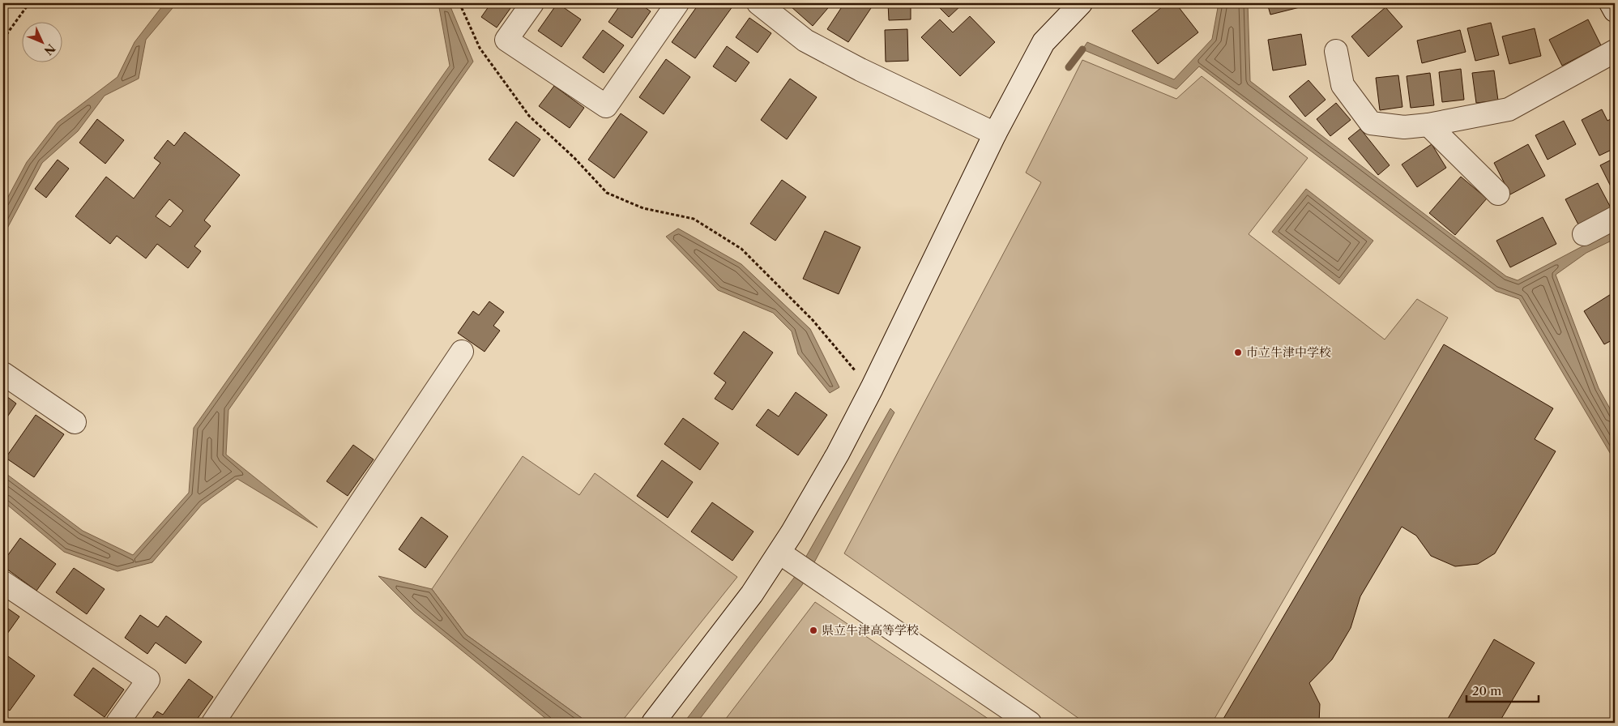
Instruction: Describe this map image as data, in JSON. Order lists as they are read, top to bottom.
{
  "places": ["市立牛津中学校", "県立牛津高等学校"],
  "scale_bar": "20 m",
  "north": "bottom right"
}
